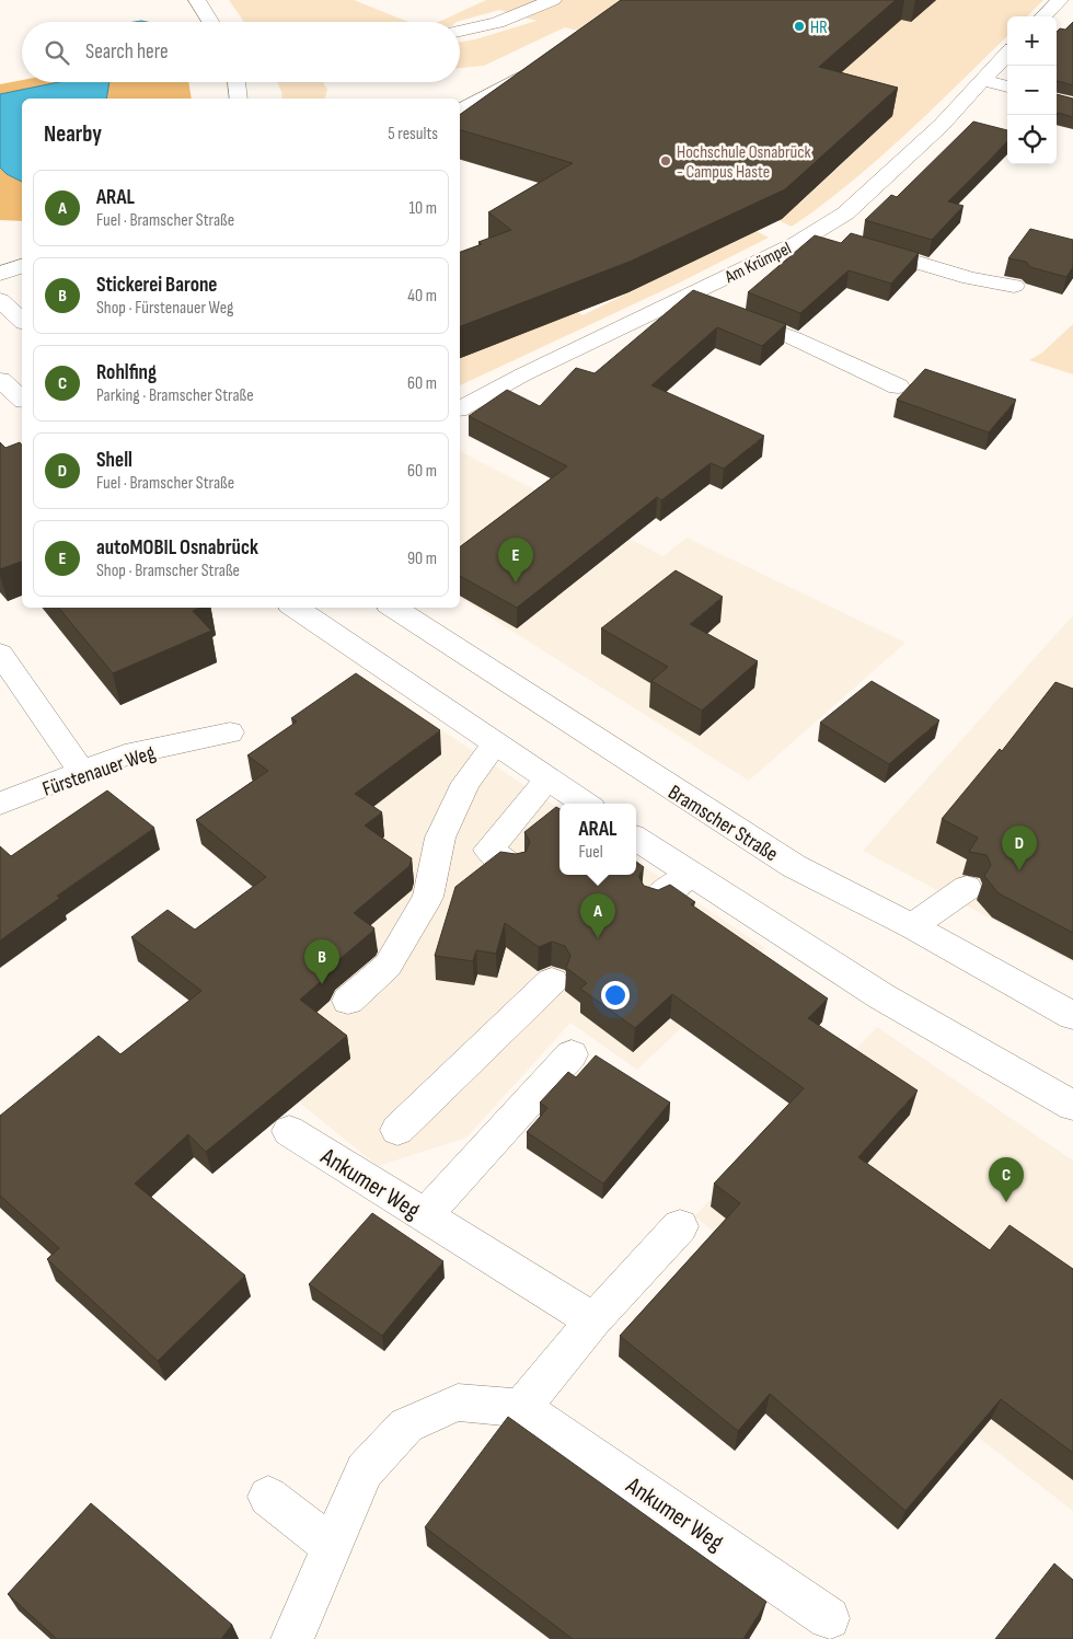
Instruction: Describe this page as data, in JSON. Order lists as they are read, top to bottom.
{
  "streets": {
    "street": [
      "Am Krümpel",
      "Fürstenauer Weg",
      "Bramscher Straße",
      "Ankumer Weg"
    ]
  },
  "places": ["HR", "Hochschule Osnabrück - Campus Haste"],
  "page": {
    "map_buttons": ["+", "−"],
    "search": "Search here",
    "heading": ["Nearby", "5 results"],
    "list": [
      {
        "mark": "A",
        "name": "ARAL",
        "note": "Fuel · Bramscher Straße",
        "value": "10 m"
      },
      {
        "mark": "B",
        "name": "Stickerei Barone",
        "note": "Shop · Fürstenauer Weg",
        "value": "40 m"
      },
      {
        "mark": "C",
        "name": "Rohlfing",
        "note": "Parking · Bramscher Straße",
        "value": "60 m"
      },
      {
        "mark": "D",
        "name": "Shell",
        "note": "Fuel · Bramscher Straße",
        "value": "60 m"
      },
      {
        "mark": "E",
        "name": "autoMOBIL Osnabrück",
        "note": "Shop · Bramscher Straße",
        "value": "90 m"
      }
    ],
    "pins": [
      "E",
      "D",
      "A",
      "B",
      "C"
    ],
    "popup": ["ARAL", "Fuel"]
  }
}
